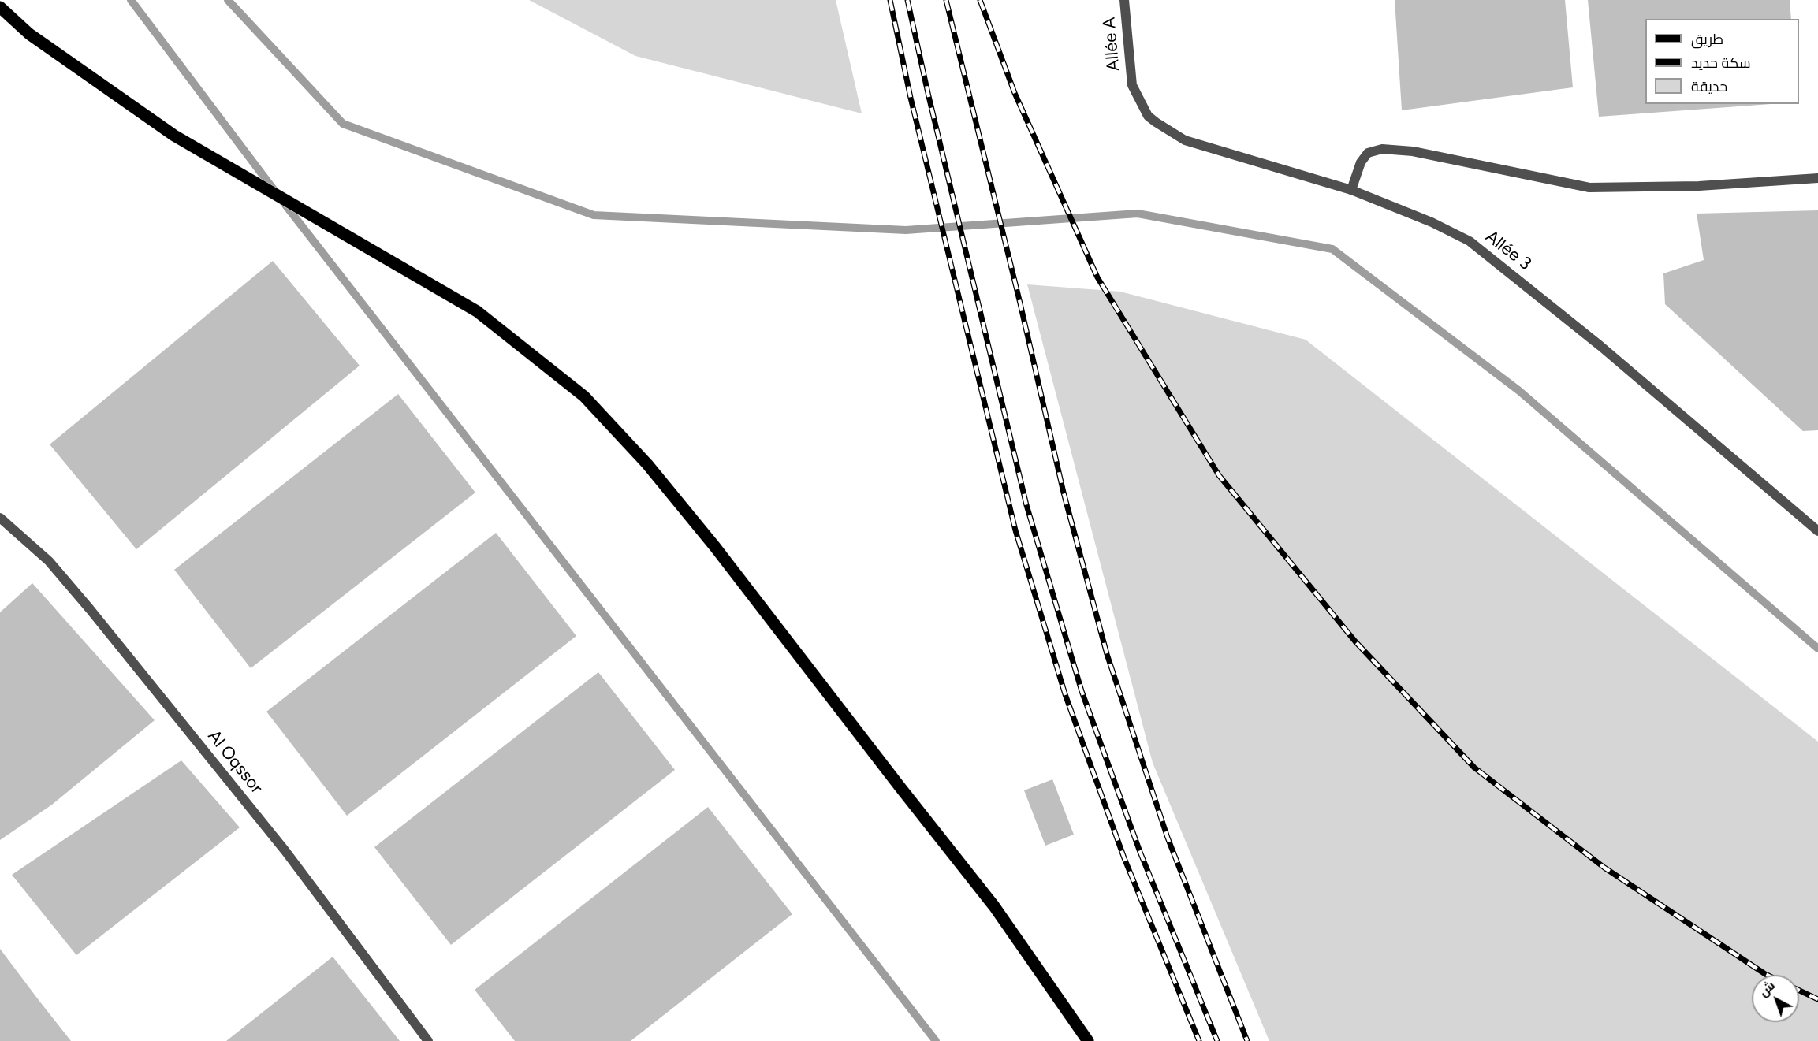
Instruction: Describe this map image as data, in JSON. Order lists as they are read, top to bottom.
{
  "streets": {
    "street": ["Allée A", "Allée 3", "Al Oqssor"]
  },
  "crossings": [
    ["Allée A", "Allée 3"]
  ],
  "legend": ["طريق", "سكة حديد", "حديقة"],
  "north": "top left"
}
